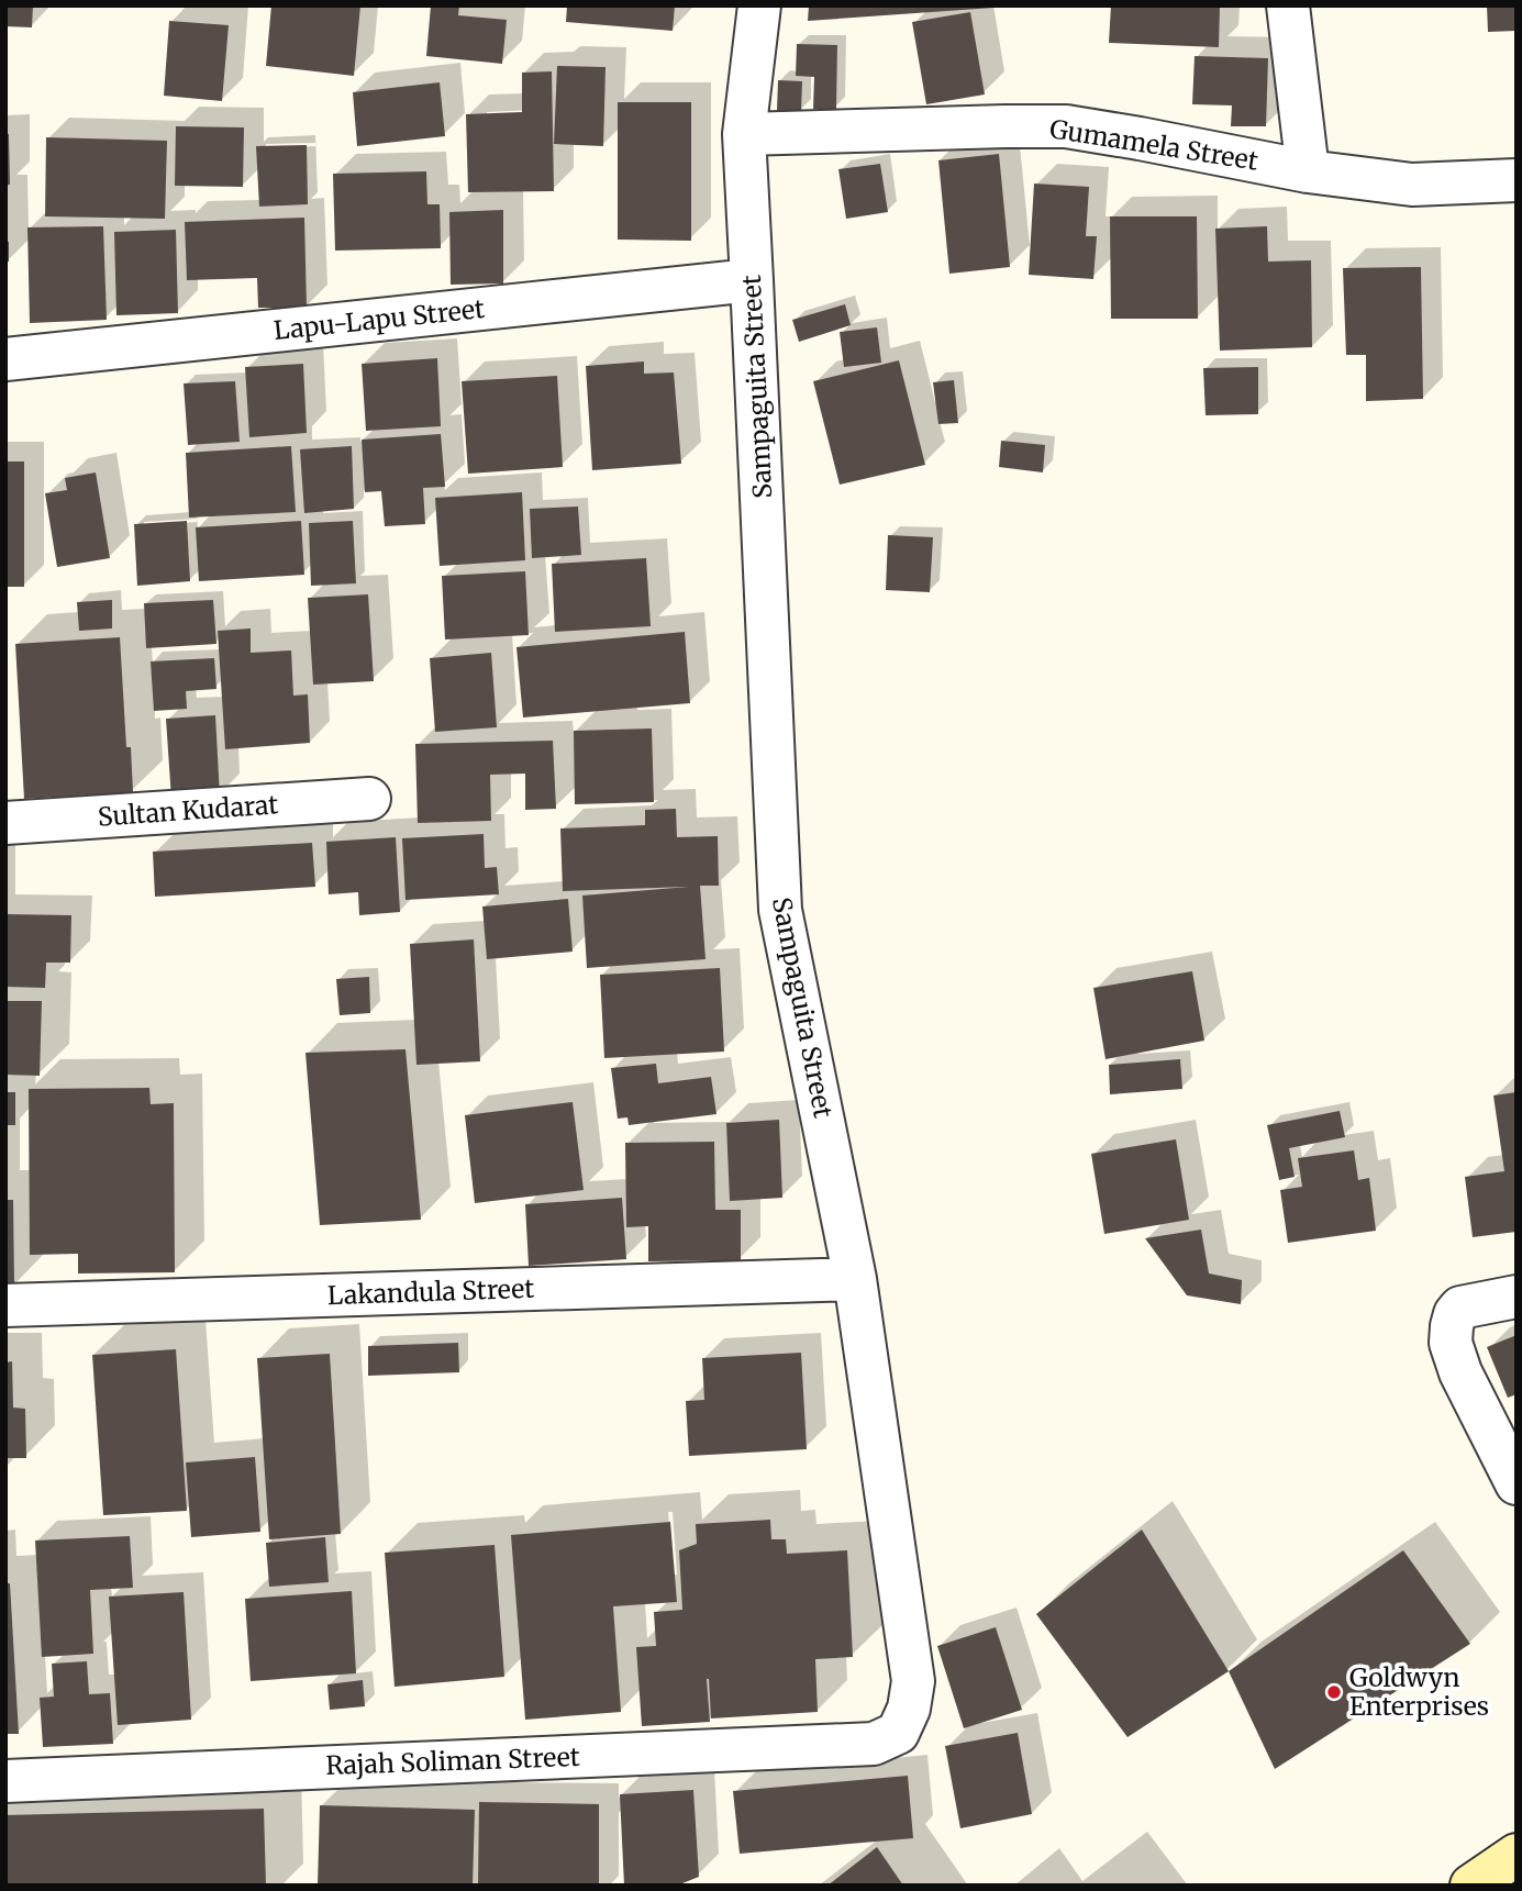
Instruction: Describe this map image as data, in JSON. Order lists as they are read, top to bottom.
{
  "streets": {
    "street": [
      "Gumamela Street",
      "Lapu-Lapu Street",
      "Sampaguita Street",
      "Sultan Kudarat",
      "Lakandula Street",
      "Rajah Soliman Street"
    ]
  },
  "crossings": [
    ["Gumamela Street", "Sampaguita Street"],
    ["Lapu-Lapu Street", "Sampaguita Street"],
    ["Sampaguita Street", "Lakandula Street"],
    ["Sampaguita Street", "Rajah Soliman Street"]
  ],
  "places": ["Goldwyn Enterprises"]
}
